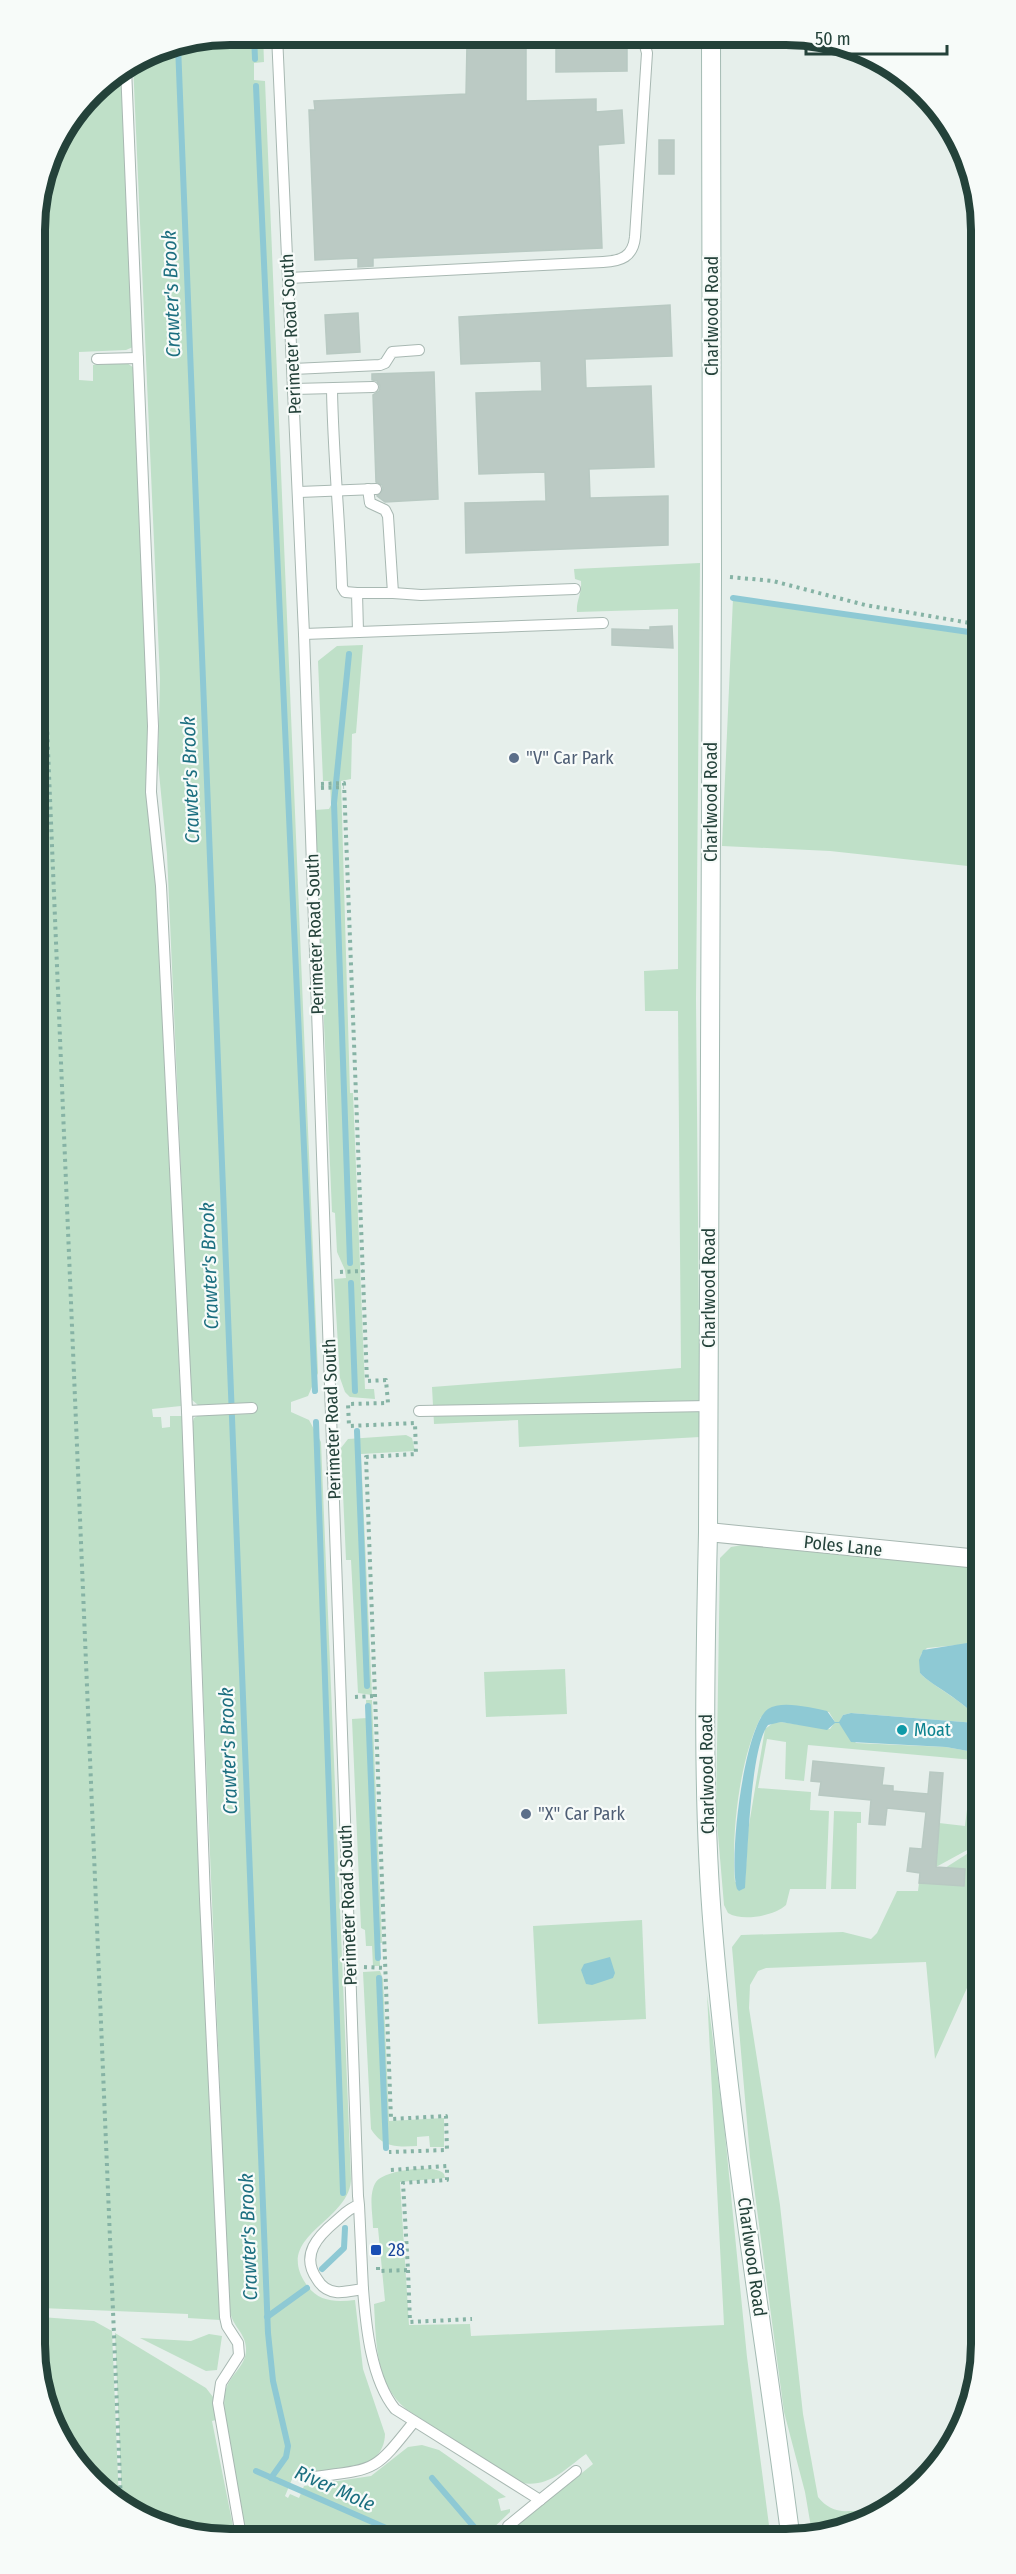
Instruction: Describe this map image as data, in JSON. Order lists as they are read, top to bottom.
{
  "streets": {
    "street": ["Charlwood Road", "Poles Lane"],
    "lane": ["Perimeter Road South"]
  },
  "crossings": [
    ["Charlwood Road", "Poles Lane"]
  ],
  "water": ["Crawter's Brook", "River Mole"],
  "places": {
    "other": ["\"V\" Car Park", "Moat", "\"X\" Car Park"],
    "transit": ["28"]
  },
  "scale_bar": "50 m"
}
